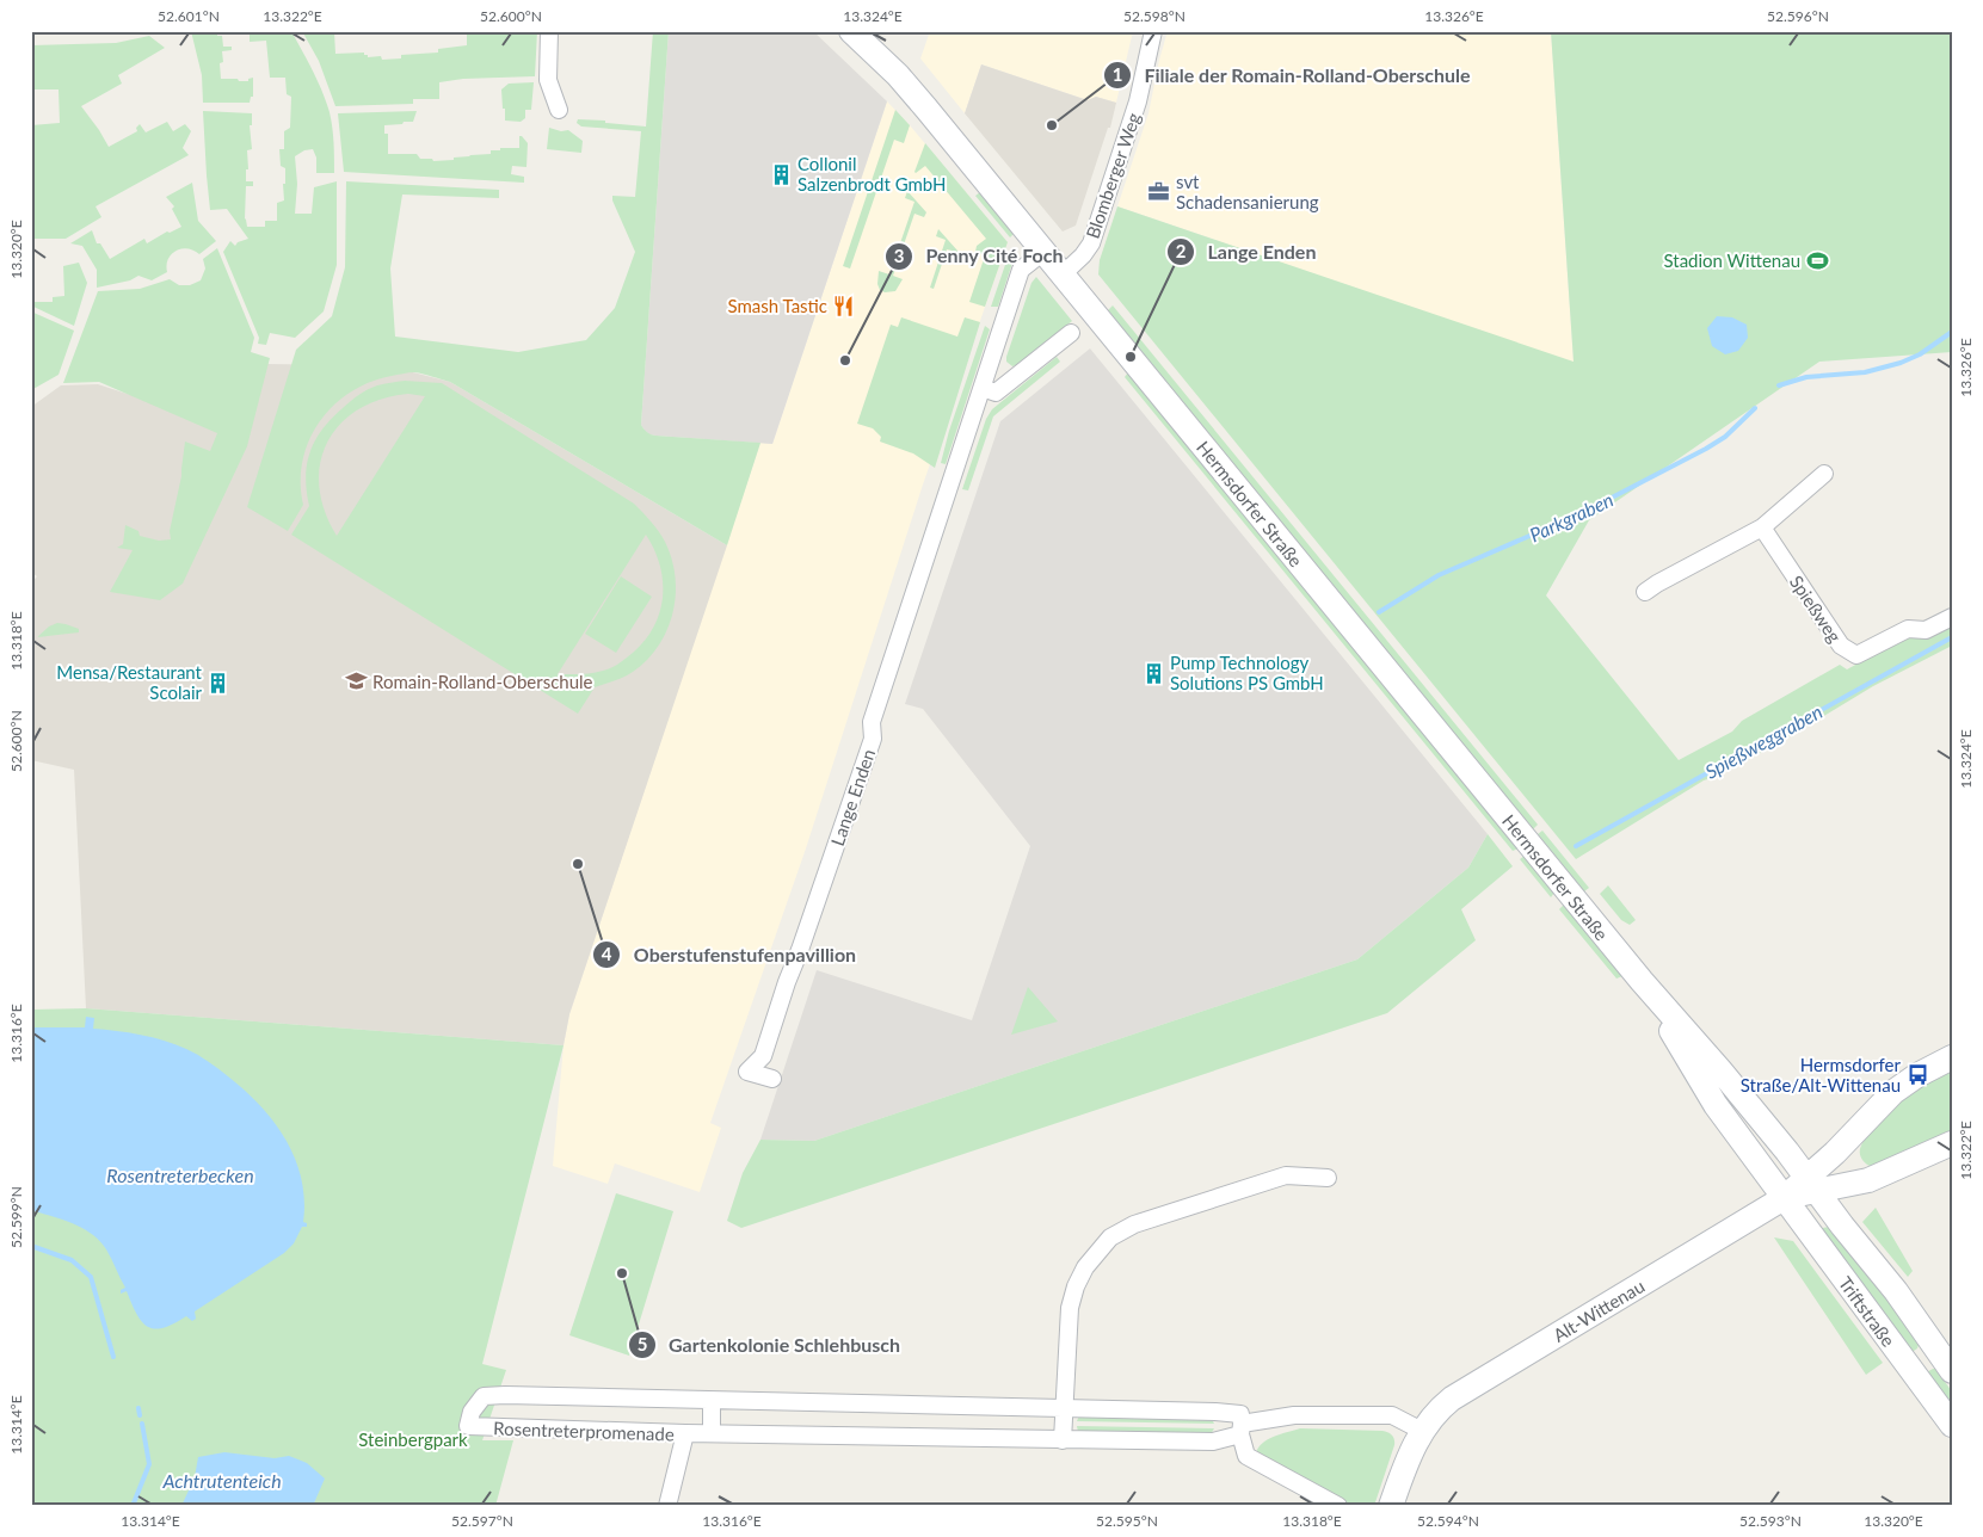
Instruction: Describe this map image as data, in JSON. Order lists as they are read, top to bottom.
{
  "streets": {
    "main road": ["Hermsdorfer Straße", "Alt-Wittenau", "Triftstraße"],
    "street": [
      "Blomberger Weg",
      "Spießweg",
      "Lange Enden",
      "Rosentreterpromenade"
    ]
  },
  "crossings": [
    ["Blomberger Weg", "Hermsdorfer Straße"],
    ["Hermsdorfer Straße", "Lange Enden"],
    ["Hermsdorfer Straße", "Alt-Wittenau"],
    ["Hermsdorfer Straße", "Triftstraße"],
    ["Alt-Wittenau", "Triftstraße"],
    ["Alt-Wittenau", "Rosentreterpromenade"]
  ],
  "water": [
    "Parkgraben",
    "Spießweggraben",
    "Rosentreterbecken",
    "Achtrutenteich"
  ],
  "parks": ["Steinbergpark"],
  "places": {
    "other": [
      "Filiale der Romain-Rolland-Oberschule",
      "Lange Enden",
      "Penny Cité Foch",
      "Oberstufenstufenpavillion",
      "Gartenkolonie Schlehbusch"
    ],
    "building": ["Collonil Salzenbrodt GmbH", "Pump Technology Solutions PS GmbH", "Mensa/Restaurant Scolair"],
    "office": ["svt Schadensanierung"],
    "sports": ["Stadion Wittenau"],
    "restaurant": ["Smash Tastic"],
    "school or university": ["Romain-Rolland-Oberschule"],
    "bus stop": ["Hermsdorfer Straße/Alt-Wittenau"]
  },
  "coordinates": [
    "52.601°N",
    "13.322°E",
    "52.600°N",
    "13.324°E",
    "52.598°N",
    "13.326°E",
    "52.596°N",
    "13.320°E",
    "13.318°E",
    "13.316°E",
    "52.599°N",
    "13.314°E",
    "52.597°N",
    "52.595°N",
    "52.594°N",
    "52.593°N"
  ]
}
